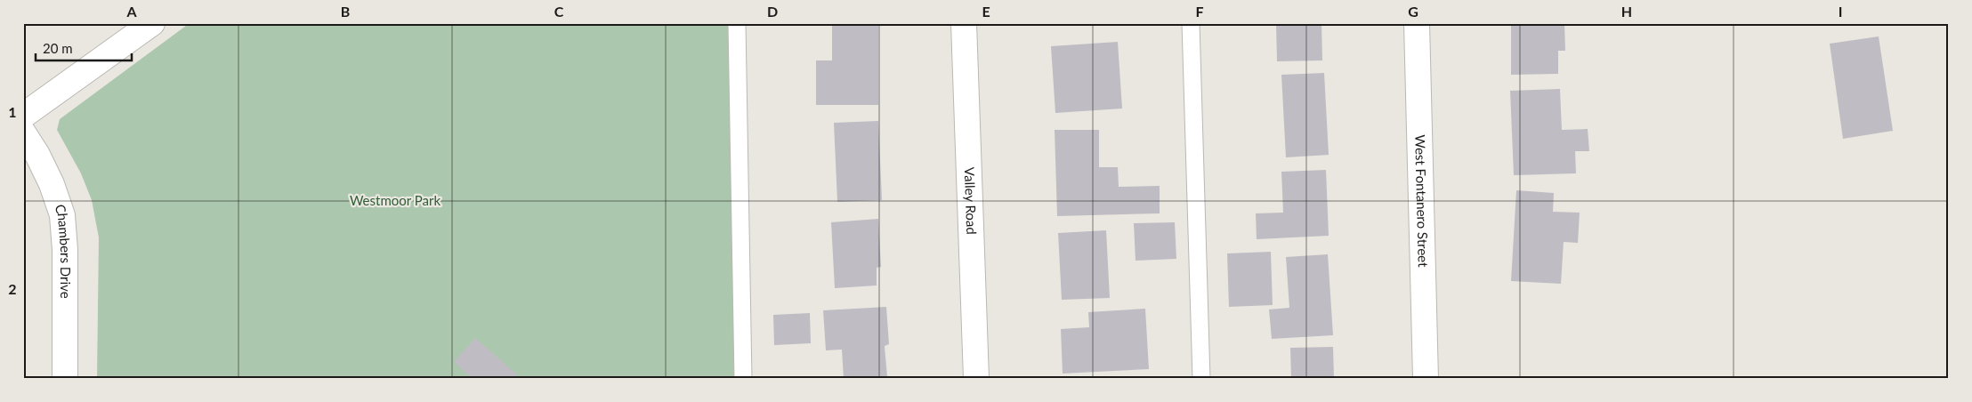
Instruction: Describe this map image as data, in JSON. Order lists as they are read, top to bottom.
{
  "streets": {
    "street": ["Valley Road", "West Fontanero Street", "Chambers Drive"]
  },
  "parks": ["Westmoor Park"],
  "scale_bar": "20 m",
  "grid": {
    "columns": [
      "A",
      "B",
      "C",
      "D",
      "E",
      "F",
      "G",
      "H",
      "I"
    ],
    "rows": ["1", "2"]
  }
}
